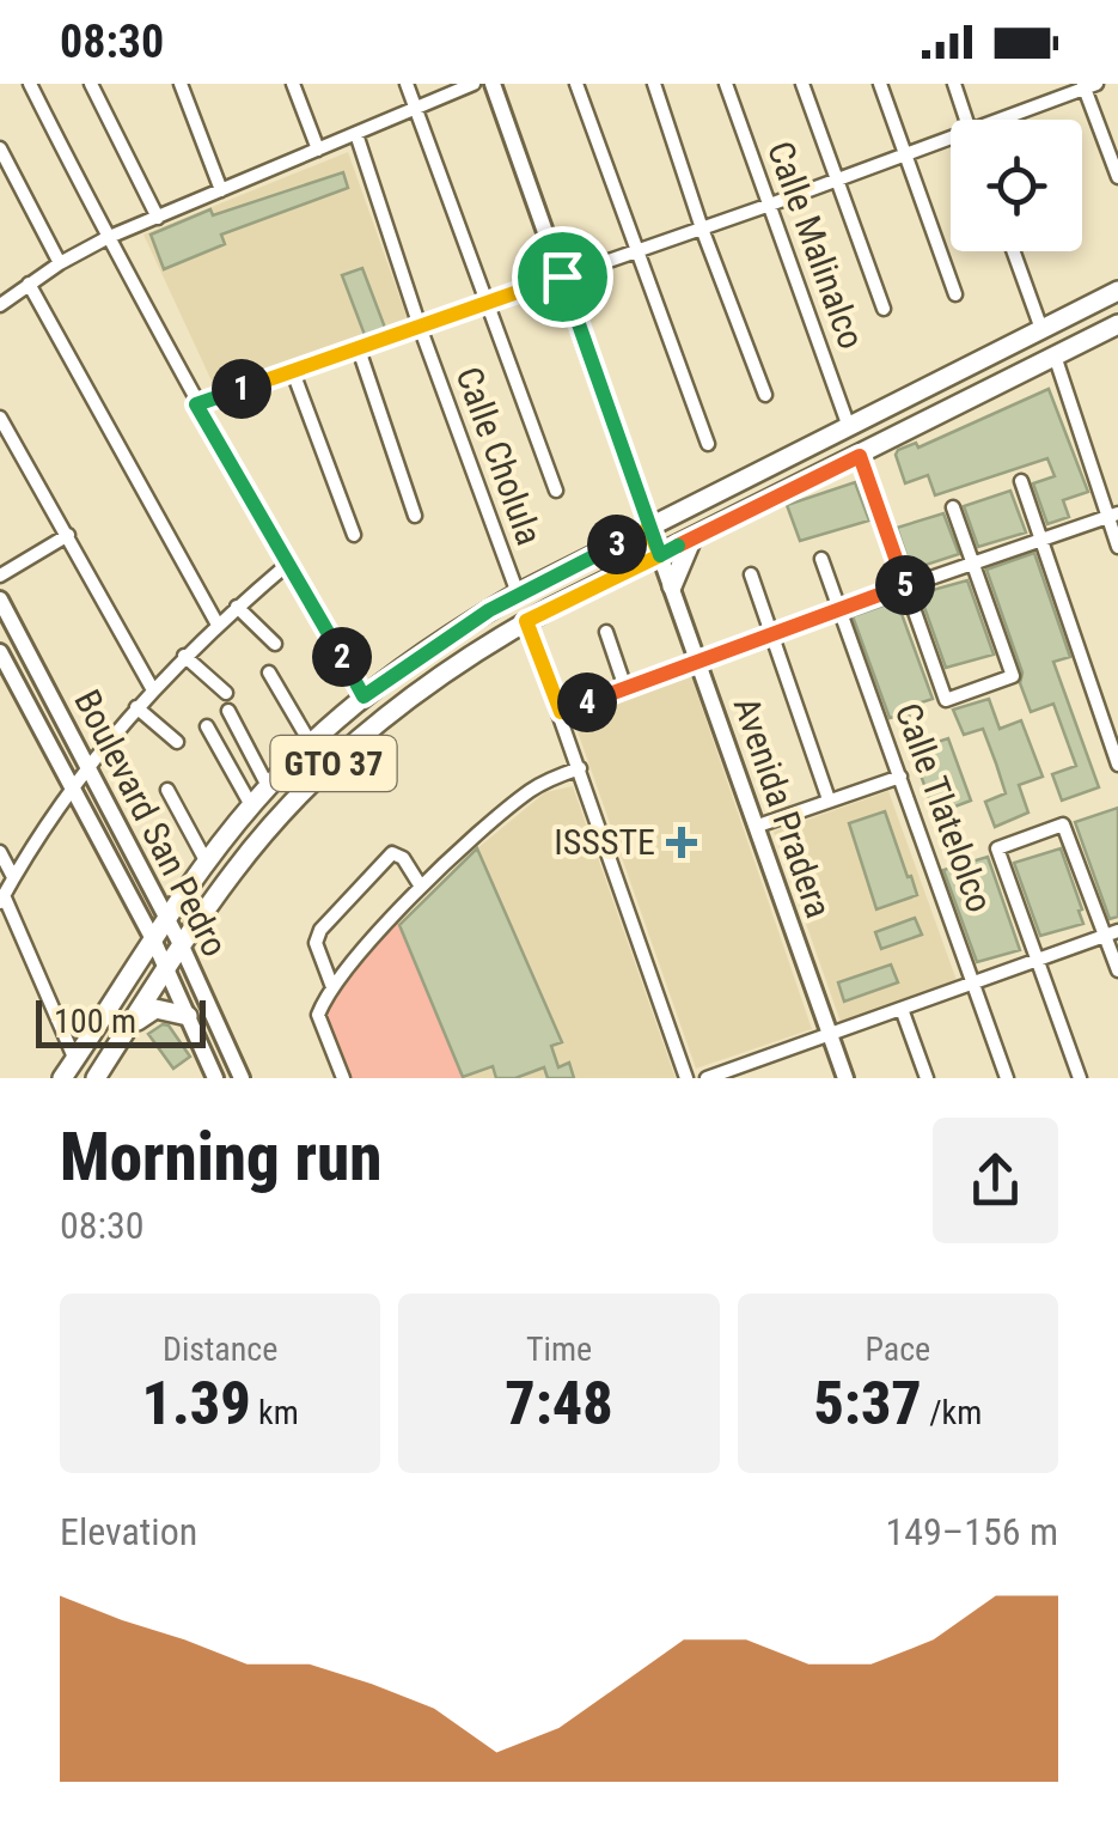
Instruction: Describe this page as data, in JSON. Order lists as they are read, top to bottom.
{
  "streets": {
    "main road": ["GTO 37"],
    "street": [
      "Calle Malinalco",
      "Calle Cholula",
      "Avenida Pradera",
      "Calle Tlatelolco",
      "Boulevard San Pedro"
    ]
  },
  "crossings": [
    ["Calle Malinalco", "GTO 37"],
    ["Calle Cholula", "GTO 37"],
    ["GTO 37", "Avenida Pradera"],
    ["GTO 37", "Boulevard San Pedro"]
  ],
  "places": {
    "health": ["ISSSTE"]
  },
  "scale_bar": "100 m",
  "page": {
    "status": "08:30",
    "pins": [
      "1",
      "3",
      "5",
      "2",
      "4"
    ],
    "scale": "100 m",
    "heading": ["Morning run", "08:30"],
    "stats": [
      ["Distance", "1.39 km"],
      ["Time", "7:48"],
      ["Pace", "5:37 /km"]
    ],
    "chart": ["Elevation", "149–156 m"]
  }
}
